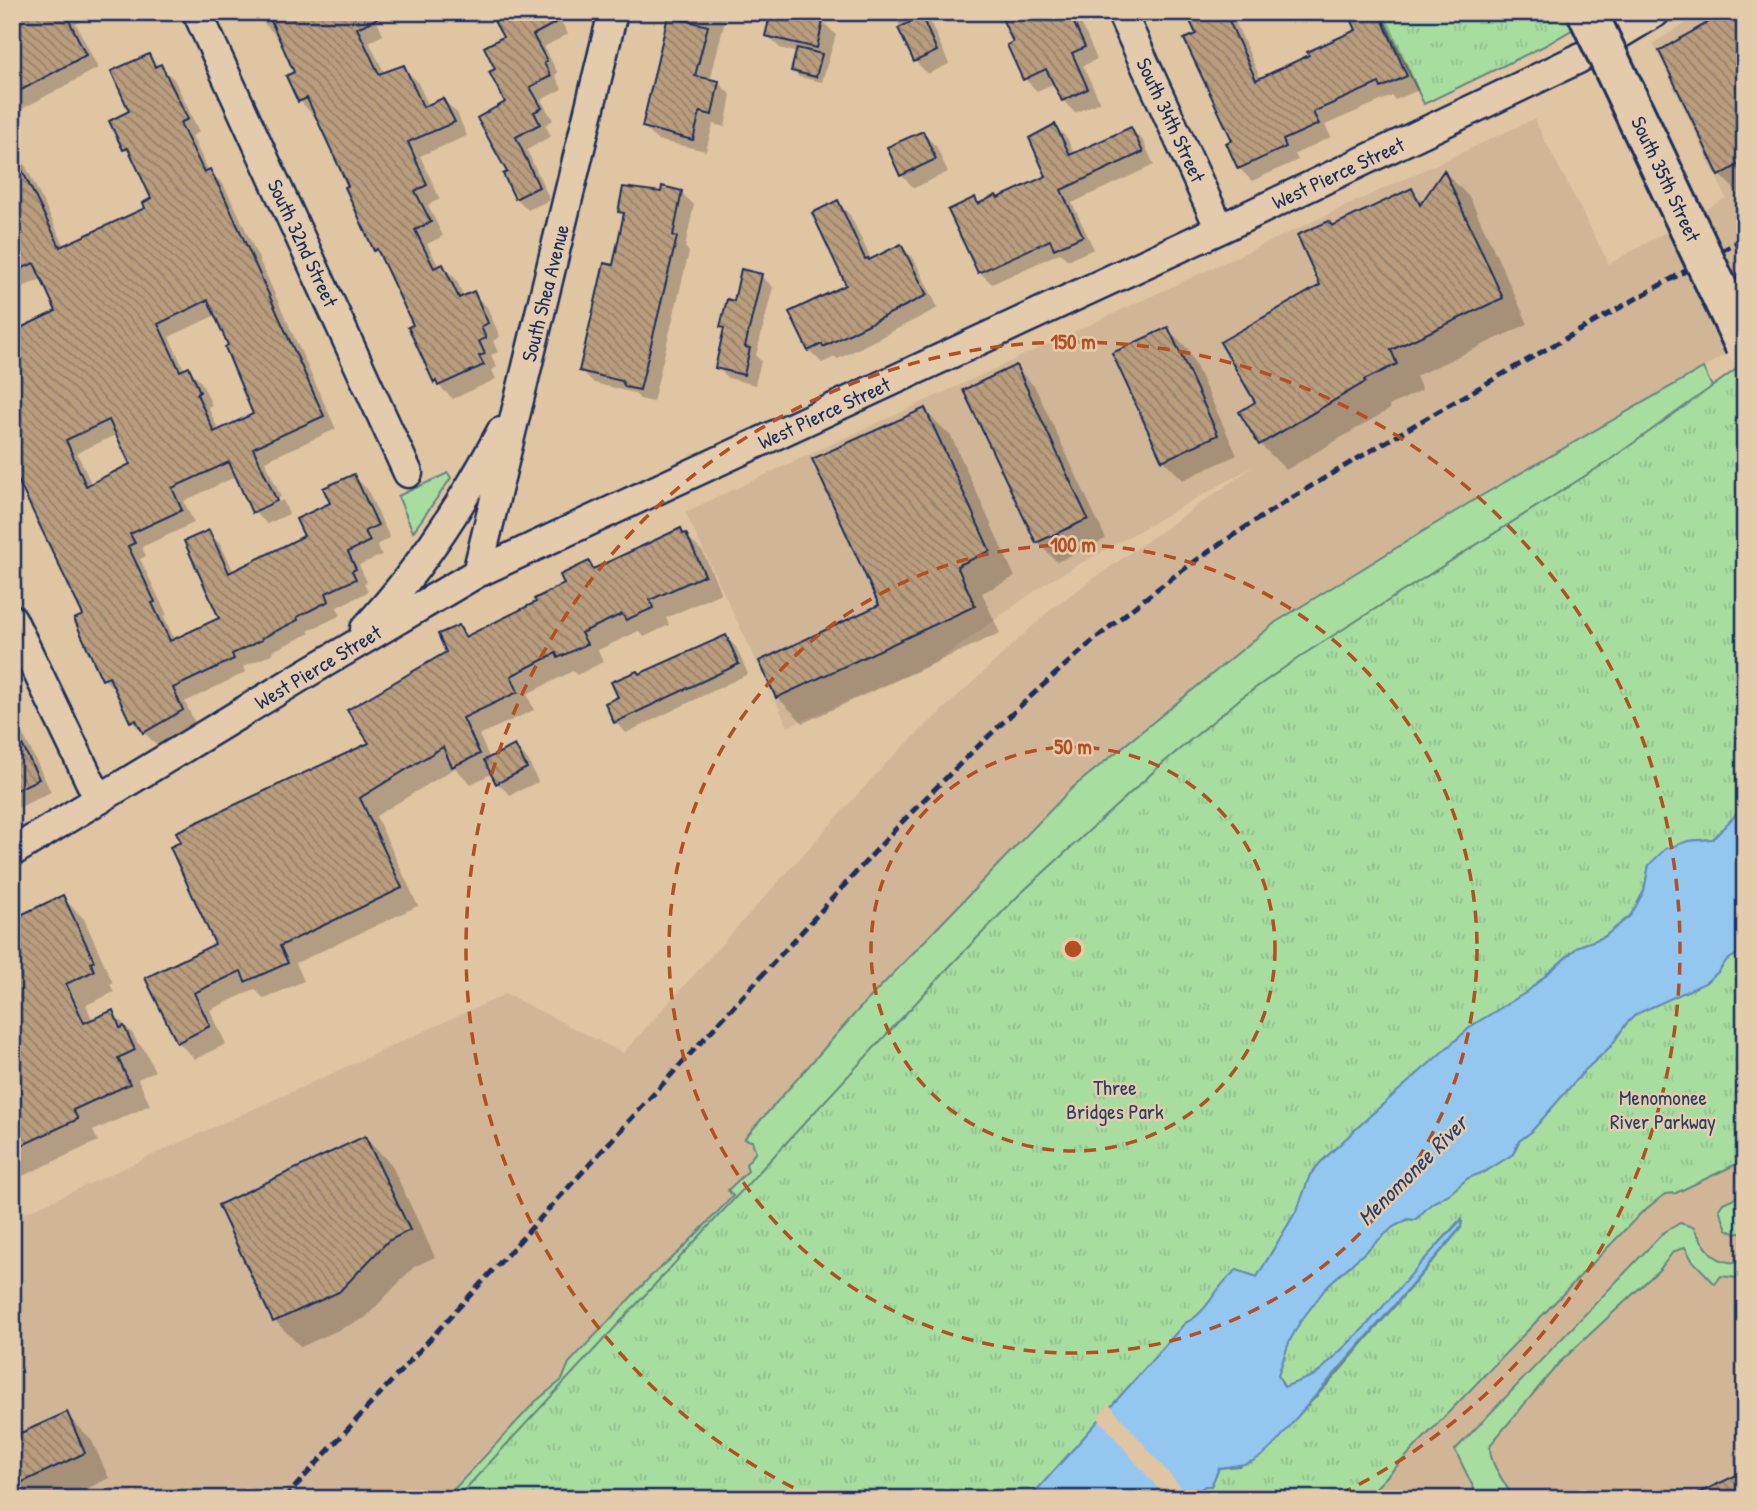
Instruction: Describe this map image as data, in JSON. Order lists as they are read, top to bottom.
{
  "streets": {
    "main road": ["South 35th Street"],
    "street": [
      "South 34th Street",
      "West Pierce Street",
      "South 32nd Street",
      "South Shea Avenue"
    ]
  },
  "crossings": [
    ["South 34th Street", "West Pierce Street"],
    ["West Pierce Street", "South Shea Avenue"]
  ],
  "water": ["Menomonee River"],
  "parks": ["Three Bridges Park", "Menomonee River Parkway"],
  "rings": ["150 m", "100 m", "50 m"]
}
